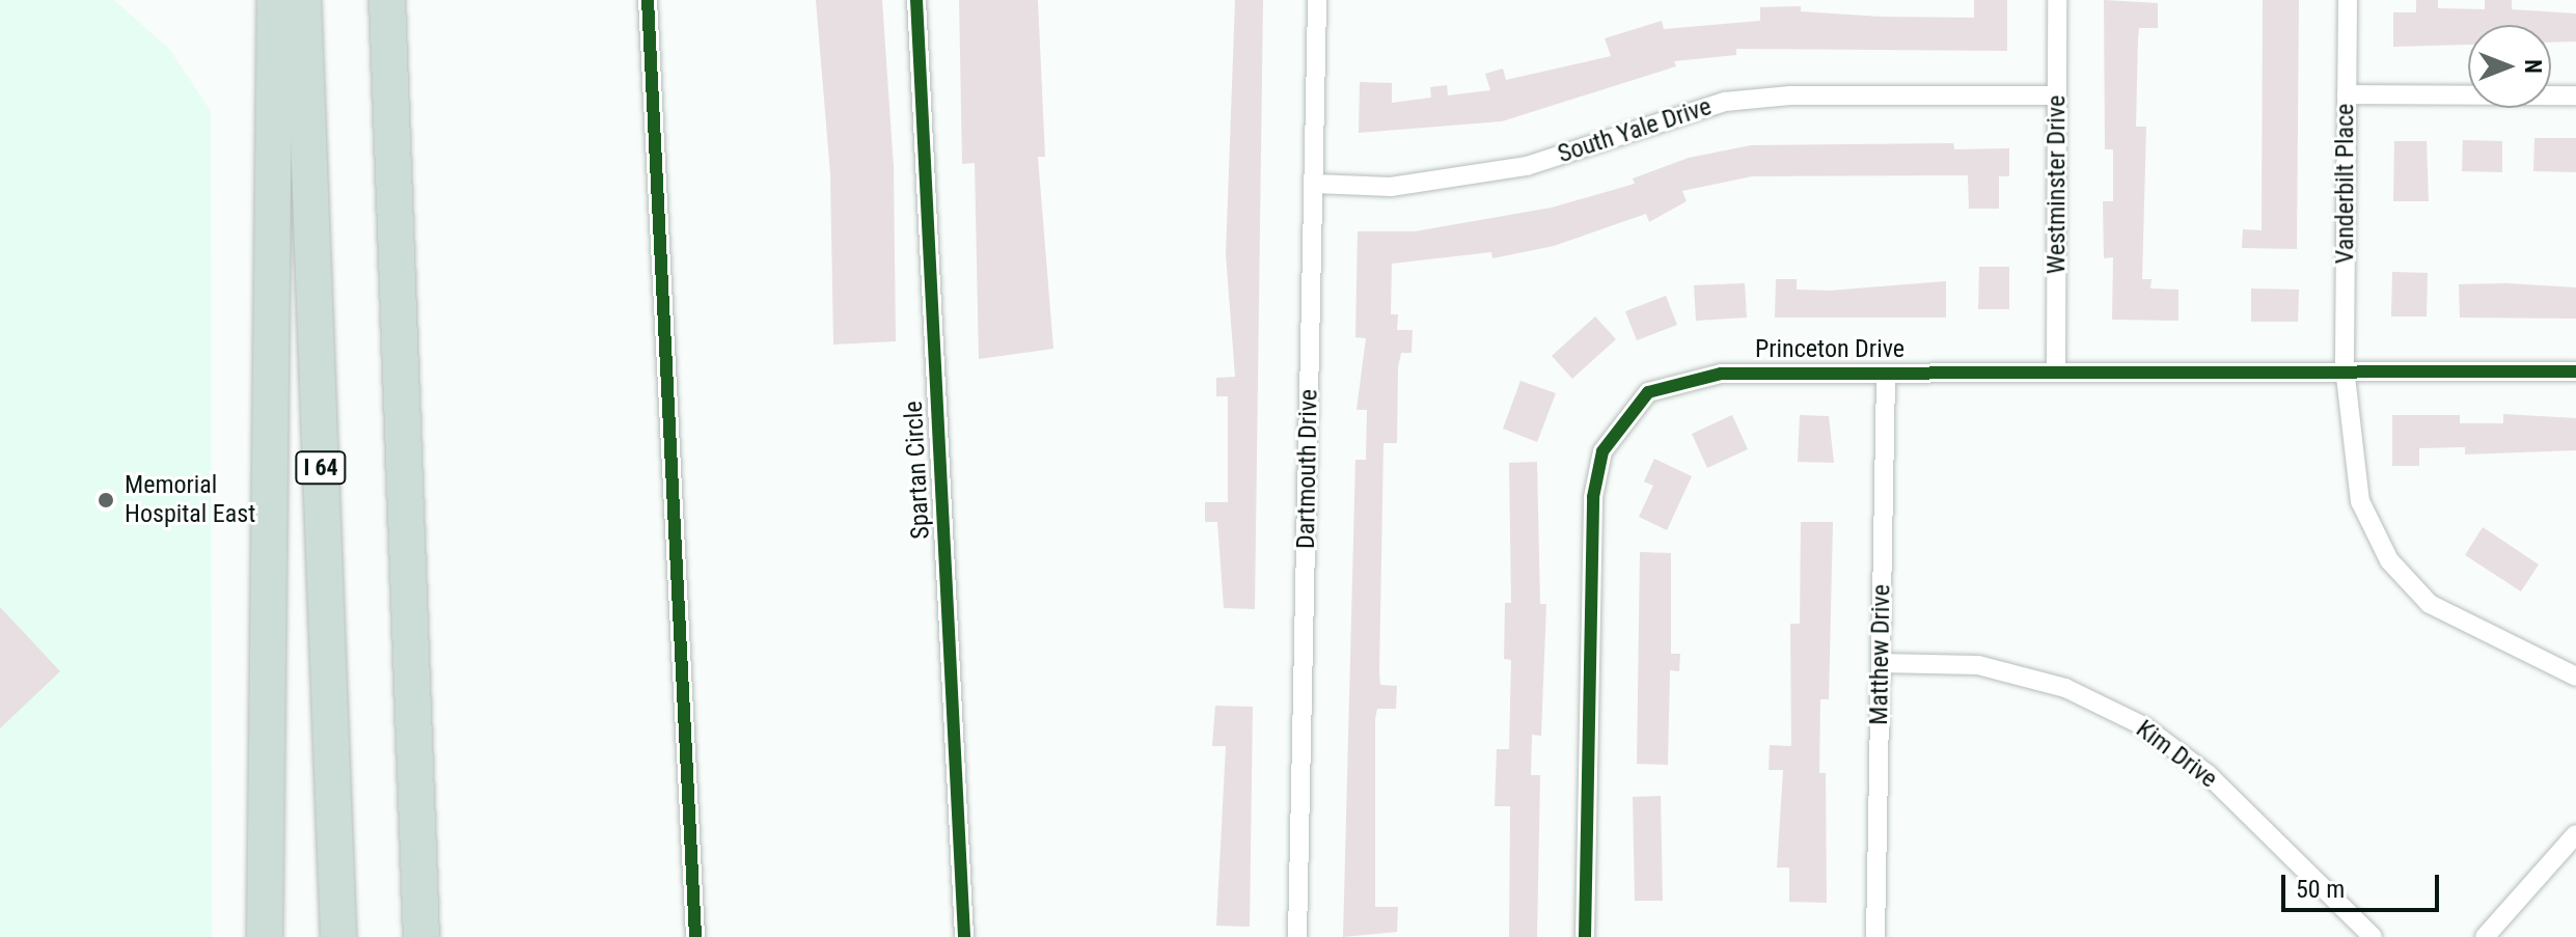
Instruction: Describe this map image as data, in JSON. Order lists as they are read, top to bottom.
{
  "streets": {
    "highway": ["I 64"],
    "street": [
      "South Yale Drive",
      "Vanderbilt Place",
      "Westminster Drive",
      "Princeton Drive",
      "Dartmouth Drive",
      "Spartan Circle",
      "Matthew Drive",
      "Kim Drive"
    ]
  },
  "crossings": [
    ["South Yale Drive", "Westminster Drive"],
    ["South Yale Drive", "Dartmouth Drive"],
    ["Vanderbilt Place", "Princeton Drive"],
    ["Westminster Drive", "Princeton Drive"],
    ["Princeton Drive", "Matthew Drive"],
    ["Matthew Drive", "Kim Drive"]
  ],
  "places": ["Memorial Hospital East"],
  "scale_bar": "50 m",
  "north": "right"
}
